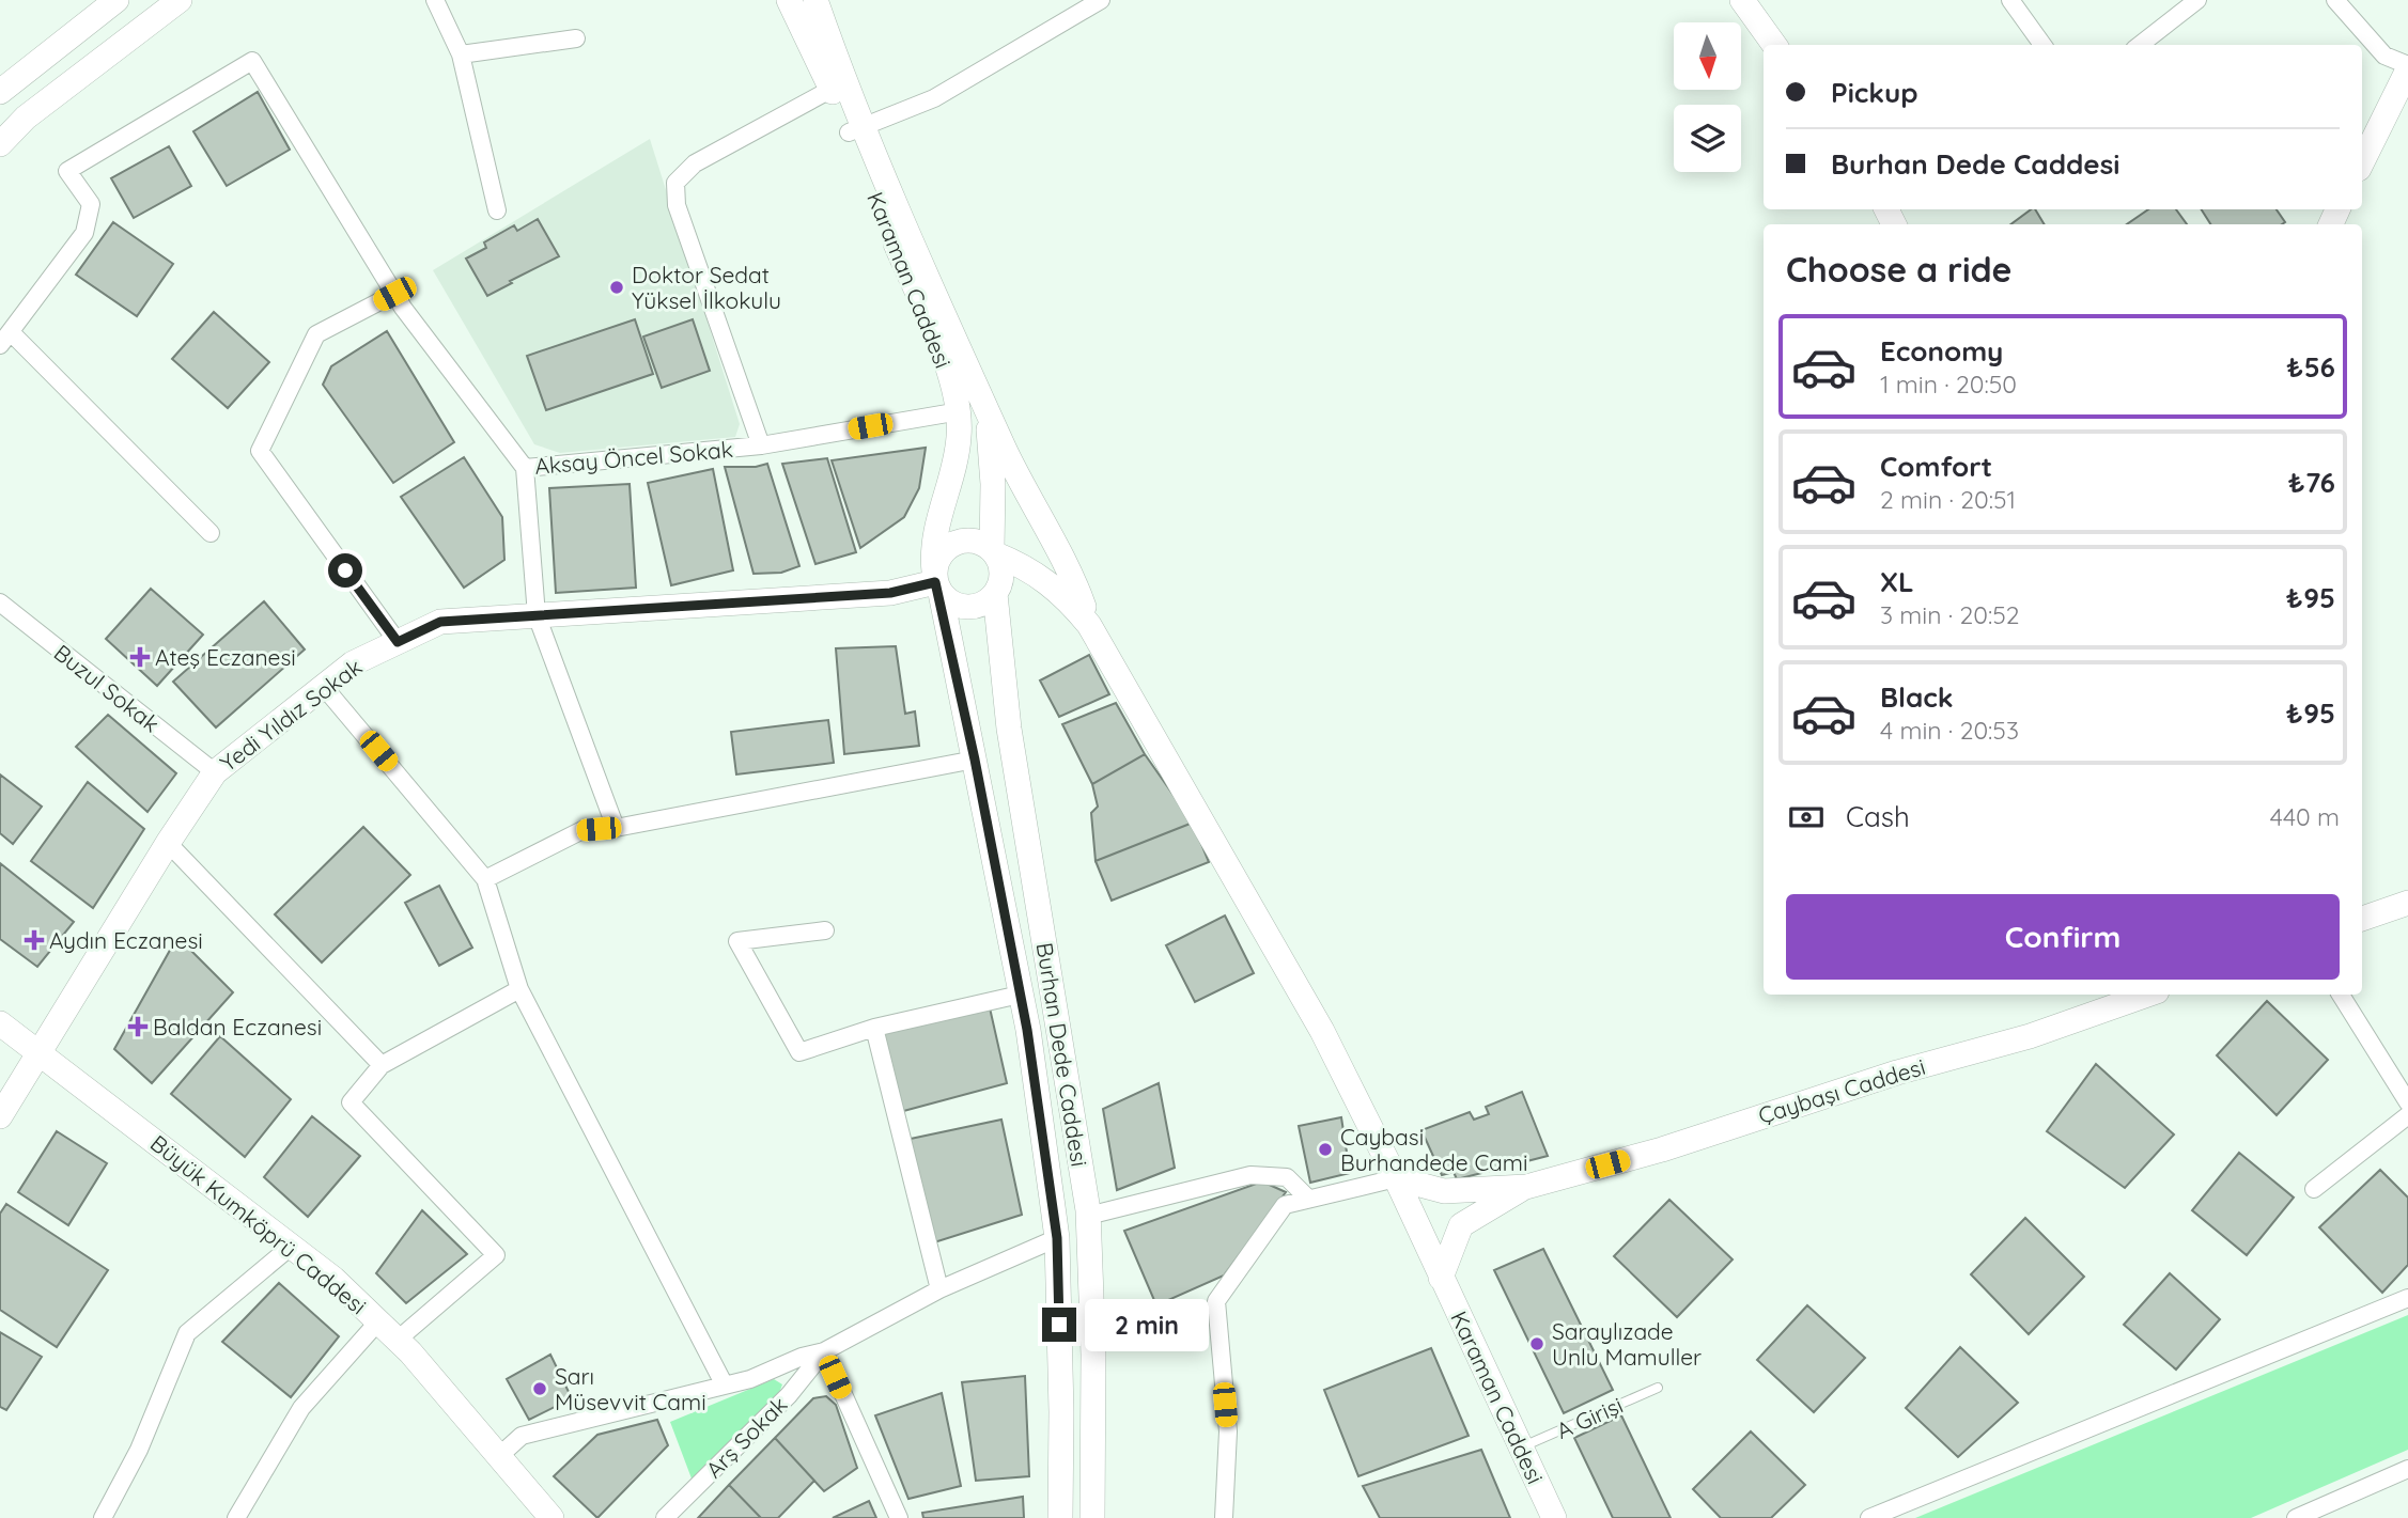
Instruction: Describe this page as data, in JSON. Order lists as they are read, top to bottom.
{
  "streets": {
    "street": [
      "Karaman Caddesi",
      "Aksay Öncel Sokak",
      "Buzul Sokak",
      "Yedi Yıldız Sokak",
      "Burhan Dede Caddesi",
      "Çaybaşı Caddesi",
      "Büyük Kumköprü Caddesi",
      "Arş Sokak"
    ],
    "lane": ["A Girişi"]
  },
  "crossings": [
    ["Karaman Caddesi", "Aksay Öncel Sokak"],
    ["Karaman Caddesi", "Yedi Yıldız Sokak"],
    ["Karaman Caddesi", "Burhan Dede Caddesi"],
    ["Karaman Caddesi", "A Girişi"],
    ["Buzul Sokak", "Yedi Yıldız Sokak"],
    ["Yedi Yıldız Sokak", "Burhan Dede Caddesi"],
    ["Yedi Yıldız Sokak", "Büyük Kumköprü Caddesi"]
  ],
  "places": {
    "other": [
      "Doktor Sedat Yüksel İlkokulu",
      "Caybasi Burhandede Cami",
      "Saraylızade Unlu Mamuller",
      "Sarı Müsevvit Cami"
    ],
    "health": ["Ateş Eczanesi", "Aydın Eczanesi", "Baldan Eczanesi"]
  },
  "north": "bottom",
  "page": {
    "banner": ["Pickup", "Burhan Dede Caddesi"],
    "heading": "Choose a ride",
    "list": [
      {
        "name": "Economy",
        "note": "1 min · 20:50",
        "value": "₺56"
      },
      {
        "name": "Comfort",
        "note": "2 min · 20:51",
        "value": "₺76"
      },
      {
        "name": "XL",
        "note": "3 min · 20:52",
        "value": "₺95"
      },
      {
        "name": "Black",
        "note": "4 min · 20:53",
        "value": "₺95"
      }
    ],
    "pay": ["Cash", "440 m"],
    "buttons": "Confirm",
    "bubble": "2 min"
  }
}
